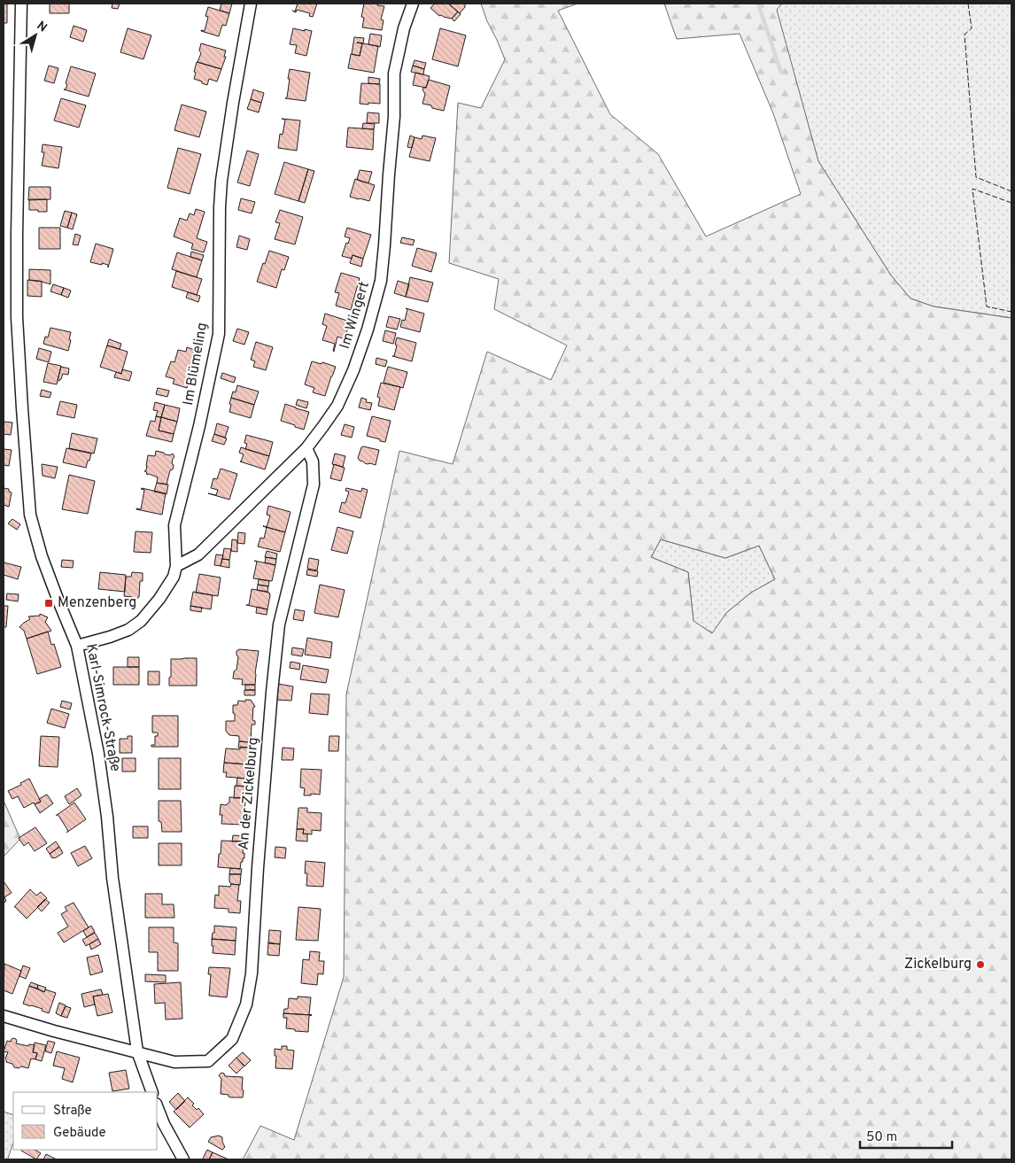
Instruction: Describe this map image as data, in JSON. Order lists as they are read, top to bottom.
{
  "streets": {
    "street": [
      "Im Wingert",
      "Im Blümeling",
      "Karl-Simrock-Straße",
      "An der Zickelburg"
    ]
  },
  "crossings": [
    ["Im Wingert", "Im Blümeling"],
    ["Im Wingert", "An der Zickelburg"],
    ["Im Blümeling", "Karl-Simrock-Straße"],
    ["Karl-Simrock-Straße", "An der Zickelburg"]
  ],
  "places": {
    "transit": ["Menzenberg"],
    "other": ["Zickelburg"]
  },
  "legend": ["Straße", "Gebäude"],
  "scale_bar": "50 m",
  "north": "top right"
}
